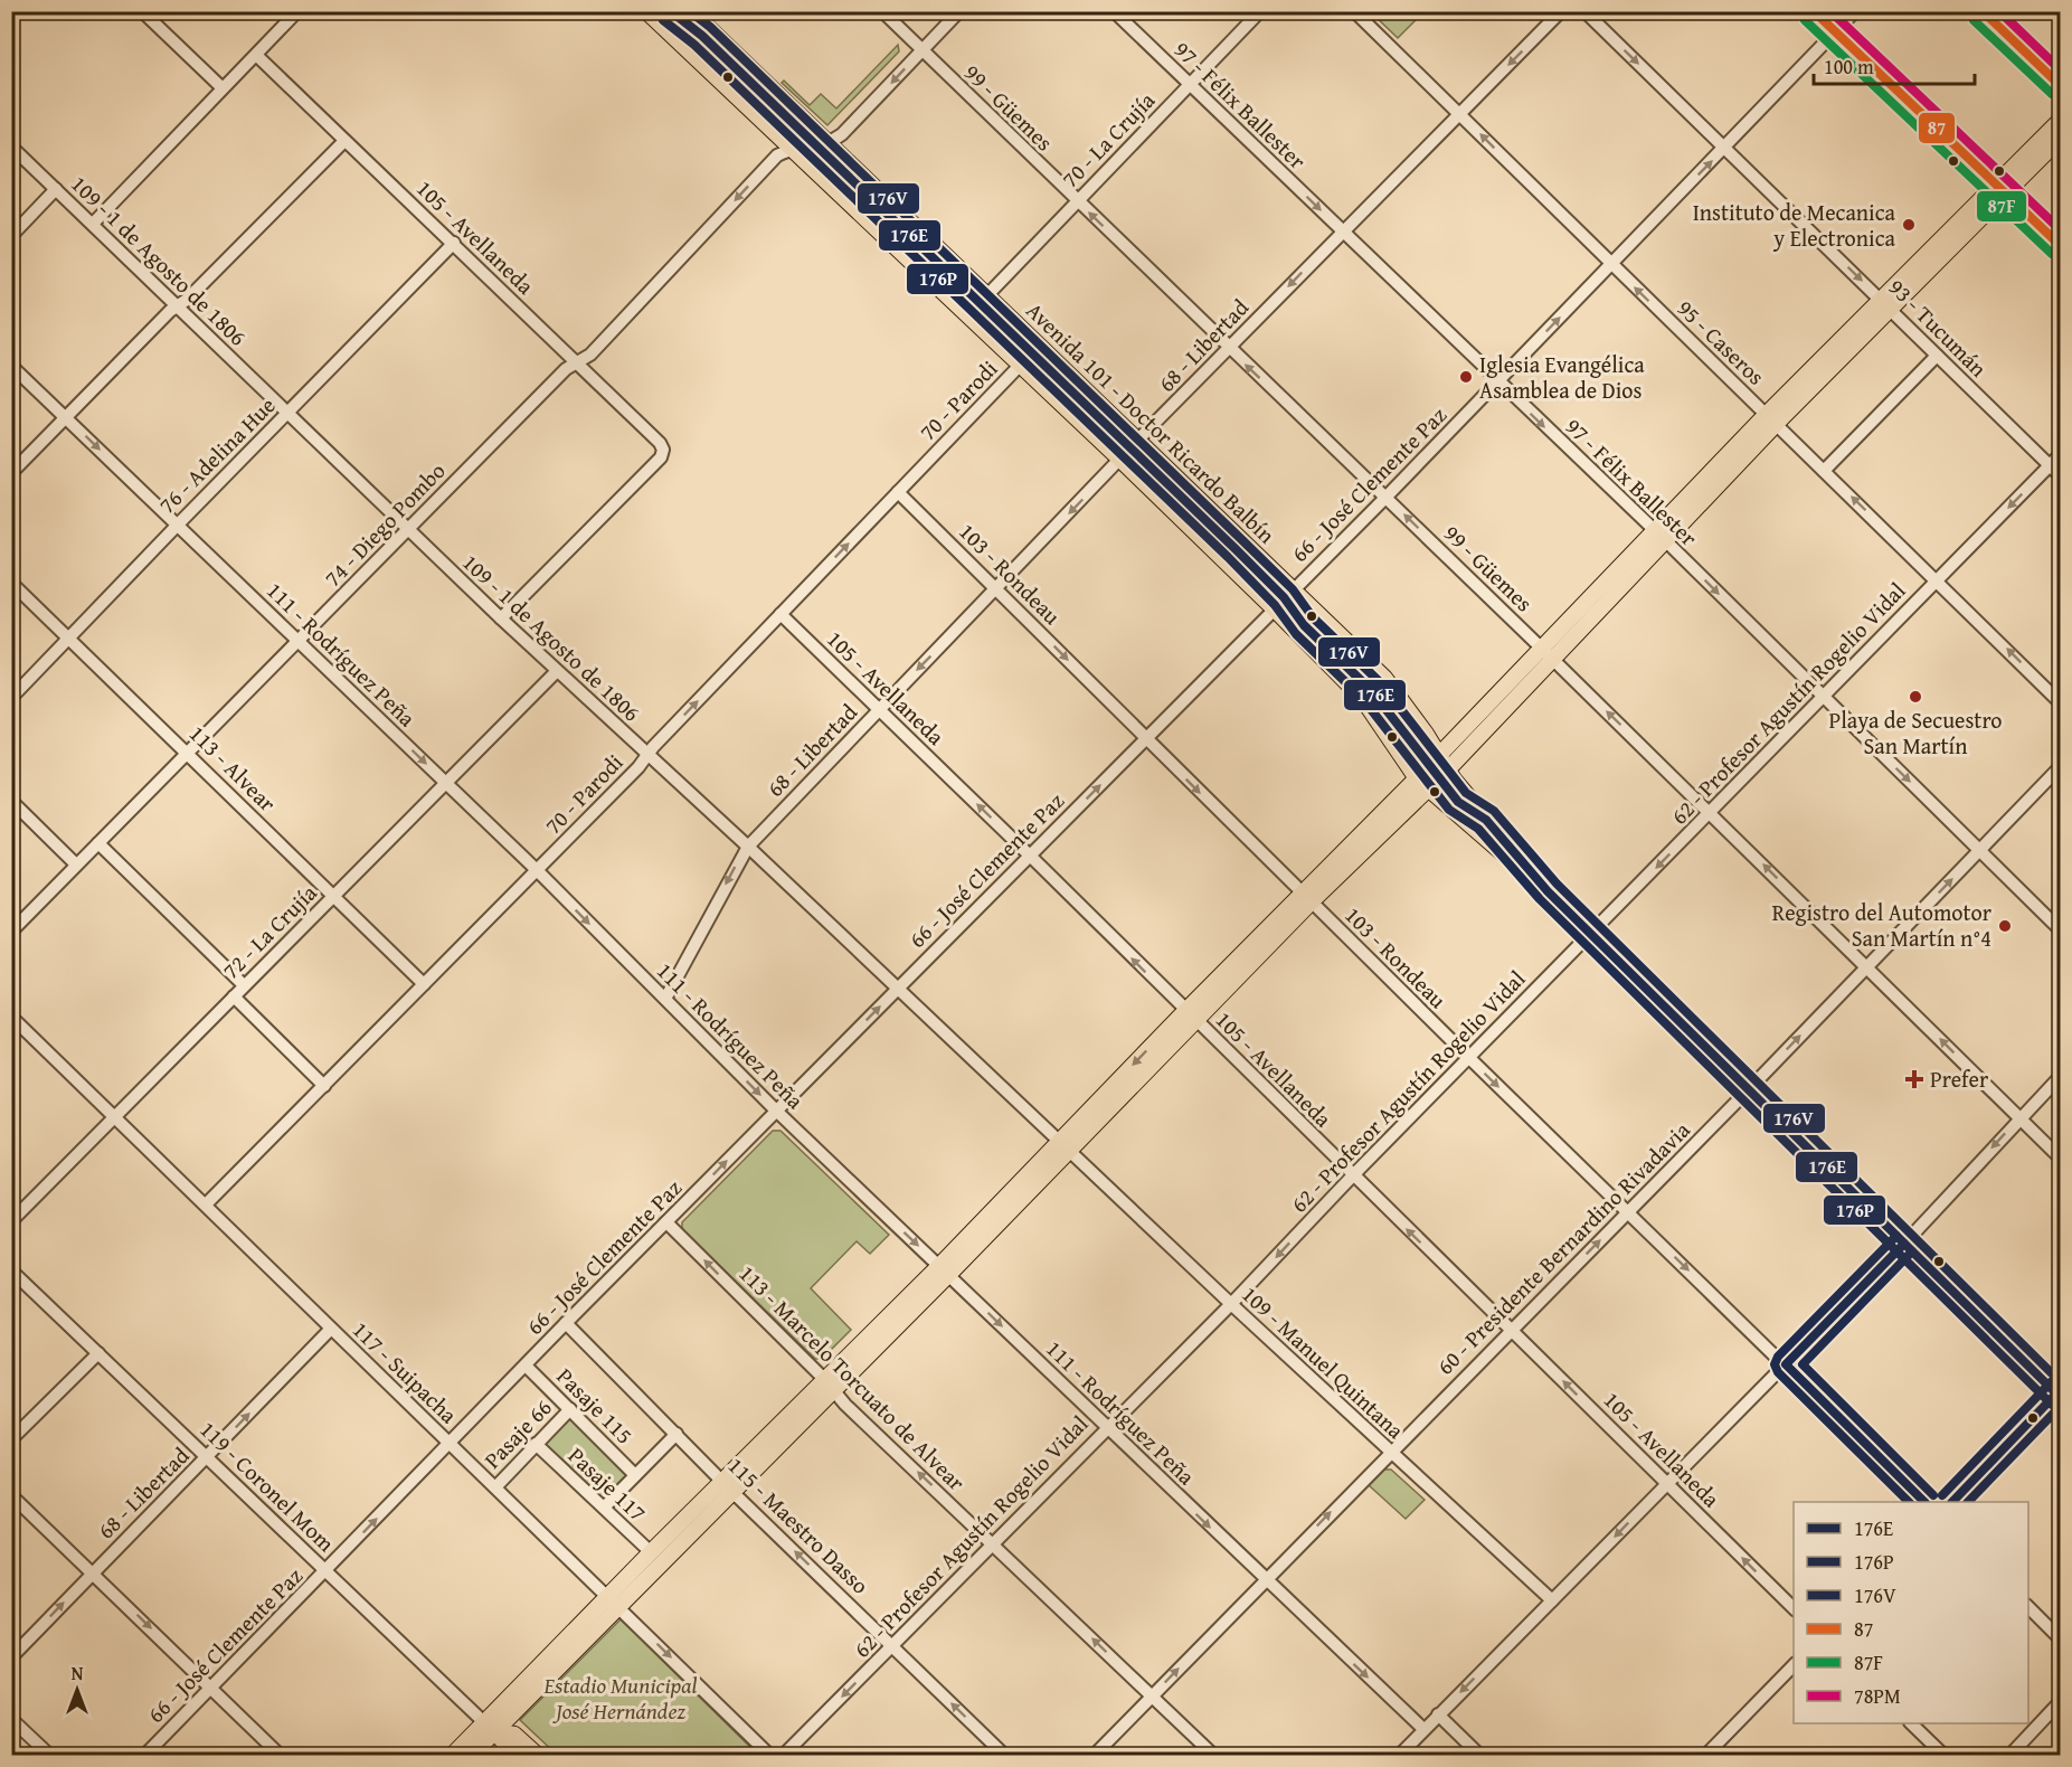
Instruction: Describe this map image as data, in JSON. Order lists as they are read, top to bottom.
{
  "streets": {
    "main road": ["Avenida 101 - Doctor Ricardo Balbín", "119 - Coronel Mom"],
    "street": [
      "97 - Félix Ballester",
      "99 - Güemes",
      "70 - La Crujía",
      "105 - Avellaneda",
      "109 - 1 de Agosto de 1806",
      "93 - Tucumán",
      "95 - Caseros",
      "68 - Libertad",
      "70 - Parodi",
      "76 - Adelina Hue",
      "66 - José Clemente Paz",
      "74 - Diego Pombo",
      "103 - Rondeau",
      "111 - Rodríguez Peña",
      "62 - Profesor Agustín Rogelio Vidal",
      "113 - Alvear",
      "72 - La Crujía",
      "60 - Presidente Bernardino Rivadavia",
      "109 - Manuel Quintana",
      "117 - Suipacha",
      "113 - Marcelo Torcuato de Alvear",
      "Pasaje 115",
      "Pasaje 66",
      "Pasaje 117",
      "115 - Maestro Dasso"
    ]
  },
  "crossings": [
    ["97 - Félix Ballester", "70 - La Crujía"],
    ["97 - Félix Ballester", "68 - Libertad"],
    ["97 - Félix Ballester", "66 - José Clemente Paz"],
    ["97 - Félix Ballester", "62 - Profesor Agustín Rogelio Vidal"],
    ["97 - Félix Ballester", "60 - Presidente Bernardino Rivadavia"],
    ["99 - Güemes", "70 - La Crujía"],
    ["99 - Güemes", "68 - Libertad"],
    ["99 - Güemes", "66 - José Clemente Paz"],
    ["99 - Güemes", "62 - Profesor Agustín Rogelio Vidal"],
    ["99 - Güemes", "60 - Presidente Bernardino Rivadavia"],
    ["70 - La Crujía", "Avenida 101 - Doctor Ricardo Balbín"],
    ["105 - Avellaneda", "109 - 1 de Agosto de 1806"],
    ["105 - Avellaneda", "68 - Libertad"],
    ["105 - Avellaneda", "70 - Parodi"],
    ["105 - Avellaneda", "76 - Adelina Hue"],
    ["105 - Avellaneda", "66 - José Clemente Paz"],
    ["105 - Avellaneda", "74 - Diego Pombo"],
    ["105 - Avellaneda", "62 - Profesor Agustín Rogelio Vidal"],
    ["105 - Avellaneda", "60 - Presidente Bernardino Rivadavia"],
    ["109 - 1 de Agosto de 1806", "68 - Libertad"],
    ["109 - 1 de Agosto de 1806", "70 - Parodi"],
    ["109 - 1 de Agosto de 1806", "76 - Adelina Hue"],
    ["109 - 1 de Agosto de 1806", "66 - José Clemente Paz"],
    ["109 - 1 de Agosto de 1806", "74 - Diego Pombo"],
    ["109 - 1 de Agosto de 1806", "72 - La Crujía"],
    ["109 - 1 de Agosto de 1806", "109 - Manuel Quintana"],
    ["93 - Tucumán", "66 - José Clemente Paz"],
    ["93 - Tucumán", "62 - Profesor Agustín Rogelio Vidal"],
    ["95 - Caseros", "68 - Libertad"],
    ["95 - Caseros", "66 - José Clemente Paz"],
    ["95 - Caseros", "62 - Profesor Agustín Rogelio Vidal"],
    ["68 - Libertad", "Avenida 101 - Doctor Ricardo Balbín"],
    ["68 - Libertad", "103 - Rondeau"],
    ["68 - Libertad", "111 - Rodríguez Peña"],
    ["68 - Libertad", "117 - Suipacha"],
    ["68 - Libertad", "119 - Coronel Mom"],
    ["70 - Parodi", "Avenida 101 - Doctor Ricardo Balbín"],
    ["70 - Parodi", "103 - Rondeau"],
    ["70 - Parodi", "111 - Rodríguez Peña"],
    ["70 - Parodi", "113 - Alvear"],
    ["70 - Parodi", "117 - Suipacha"],
    ["Avenida 101 - Doctor Ricardo Balbín", "66 - José Clemente Paz"],
    ["Avenida 101 - Doctor Ricardo Balbín", "74 - Diego Pombo"],
    ["Avenida 101 - Doctor Ricardo Balbín", "62 - Profesor Agustín Rogelio Vidal"],
    ["Avenida 101 - Doctor Ricardo Balbín", "60 - Presidente Bernardino Rivadavia"],
    ["76 - Adelina Hue", "111 - Rodríguez Peña"],
    ["76 - Adelina Hue", "113 - Alvear"],
    ["66 - José Clemente Paz", "103 - Rondeau"],
    ["66 - José Clemente Paz", "111 - Rodríguez Peña"],
    ["66 - José Clemente Paz", "117 - Suipacha"],
    ["66 - José Clemente Paz", "113 - Marcelo Torcuato de Alvear"],
    ["66 - José Clemente Paz", "Pasaje 115"],
    ["66 - José Clemente Paz", "119 - Coronel Mom"],
    ["66 - José Clemente Paz", "115 - Maestro Dasso"],
    ["74 - Diego Pombo", "111 - Rodríguez Peña"],
    ["74 - Diego Pombo", "113 - Alvear"],
    ["103 - Rondeau", "62 - Profesor Agustín Rogelio Vidal"],
    ["103 - Rondeau", "60 - Presidente Bernardino Rivadavia"],
    ["111 - Rodríguez Peña", "62 - Profesor Agustín Rogelio Vidal"],
    ["111 - Rodríguez Peña", "72 - La Crujía"],
    ["111 - Rodríguez Peña", "60 - Presidente Bernardino Rivadavia"],
    ["62 - Profesor Agustín Rogelio Vidal", "109 - Manuel Quintana"],
    ["62 - Profesor Agustín Rogelio Vidal", "113 - Marcelo Torcuato de Alvear"],
    ["62 - Profesor Agustín Rogelio Vidal", "115 - Maestro Dasso"],
    ["113 - Alvear", "72 - La Crujía"],
    ["72 - La Crujía", "117 - Suipacha"],
    ["60 - Presidente Bernardino Rivadavia", "109 - Manuel Quintana"],
    ["60 - Presidente Bernardino Rivadavia", "113 - Marcelo Torcuato de Alvear"],
    ["117 - Suipacha", "Pasaje 66"],
    ["Pasaje 115", "Pasaje 66"],
    ["Pasaje 66", "Pasaje 117"]
  ],
  "one_way": [
    "97 - Félix Ballester",
    "99 - Güemes",
    "105 - Avellaneda",
    "93 - Tucumán",
    "95 - Caseros",
    "66 - José Clemente Paz",
    "103 - Rondeau",
    "111 - Rodríguez Peña",
    "62 - Profesor Agustín Rogelio Vidal",
    "60 - Presidente Bernardino Rivadavia",
    "113 - Marcelo Torcuato de Alvear",
    "115 - Maestro Dasso"
  ],
  "parks": ["Estadio Municipal José Hernández"],
  "places": {
    "other": [
      "Instituto de Mecanica y Electronica",
      "Iglesia Evangélica Asamblea de Dios",
      "Playa de Secuestro San Martín",
      "Registro del Automotor San Martín n°4"
    ],
    "health": ["Prefer"]
  },
  "lines": [
    "transit line 176E",
    "transit line 176V",
    "transit line 87",
    "transit line 78PM",
    "transit line 176P",
    "transit line 87F"
  ],
  "legend": [
    "176E",
    "176P",
    "176V",
    "87",
    "87F",
    "78PM"
  ],
  "scale_bar": "100 m",
  "north": "top"
}
